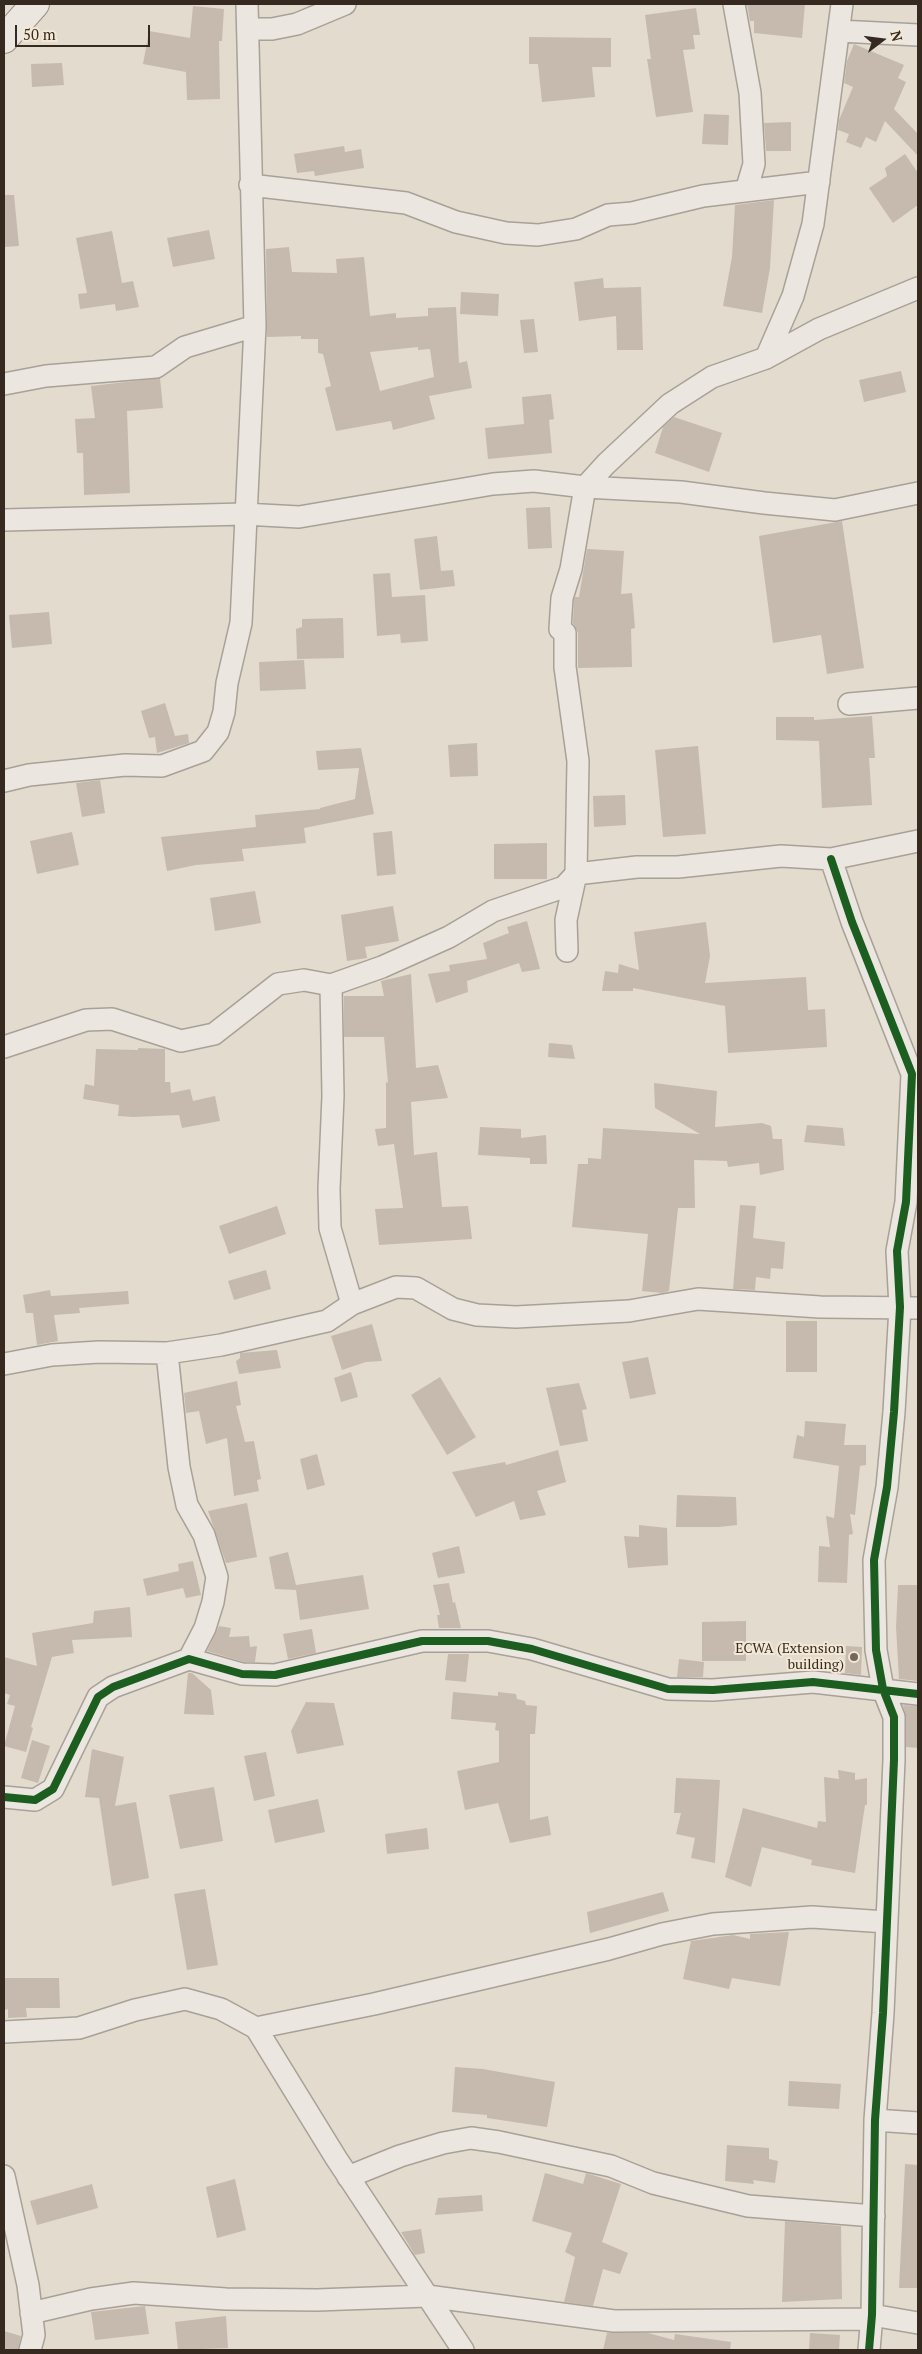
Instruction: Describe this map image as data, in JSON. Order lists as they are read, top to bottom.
{
  "places": ["ECWA (Extension building)"],
  "scale_bar": "50 m",
  "north": "right"
}
